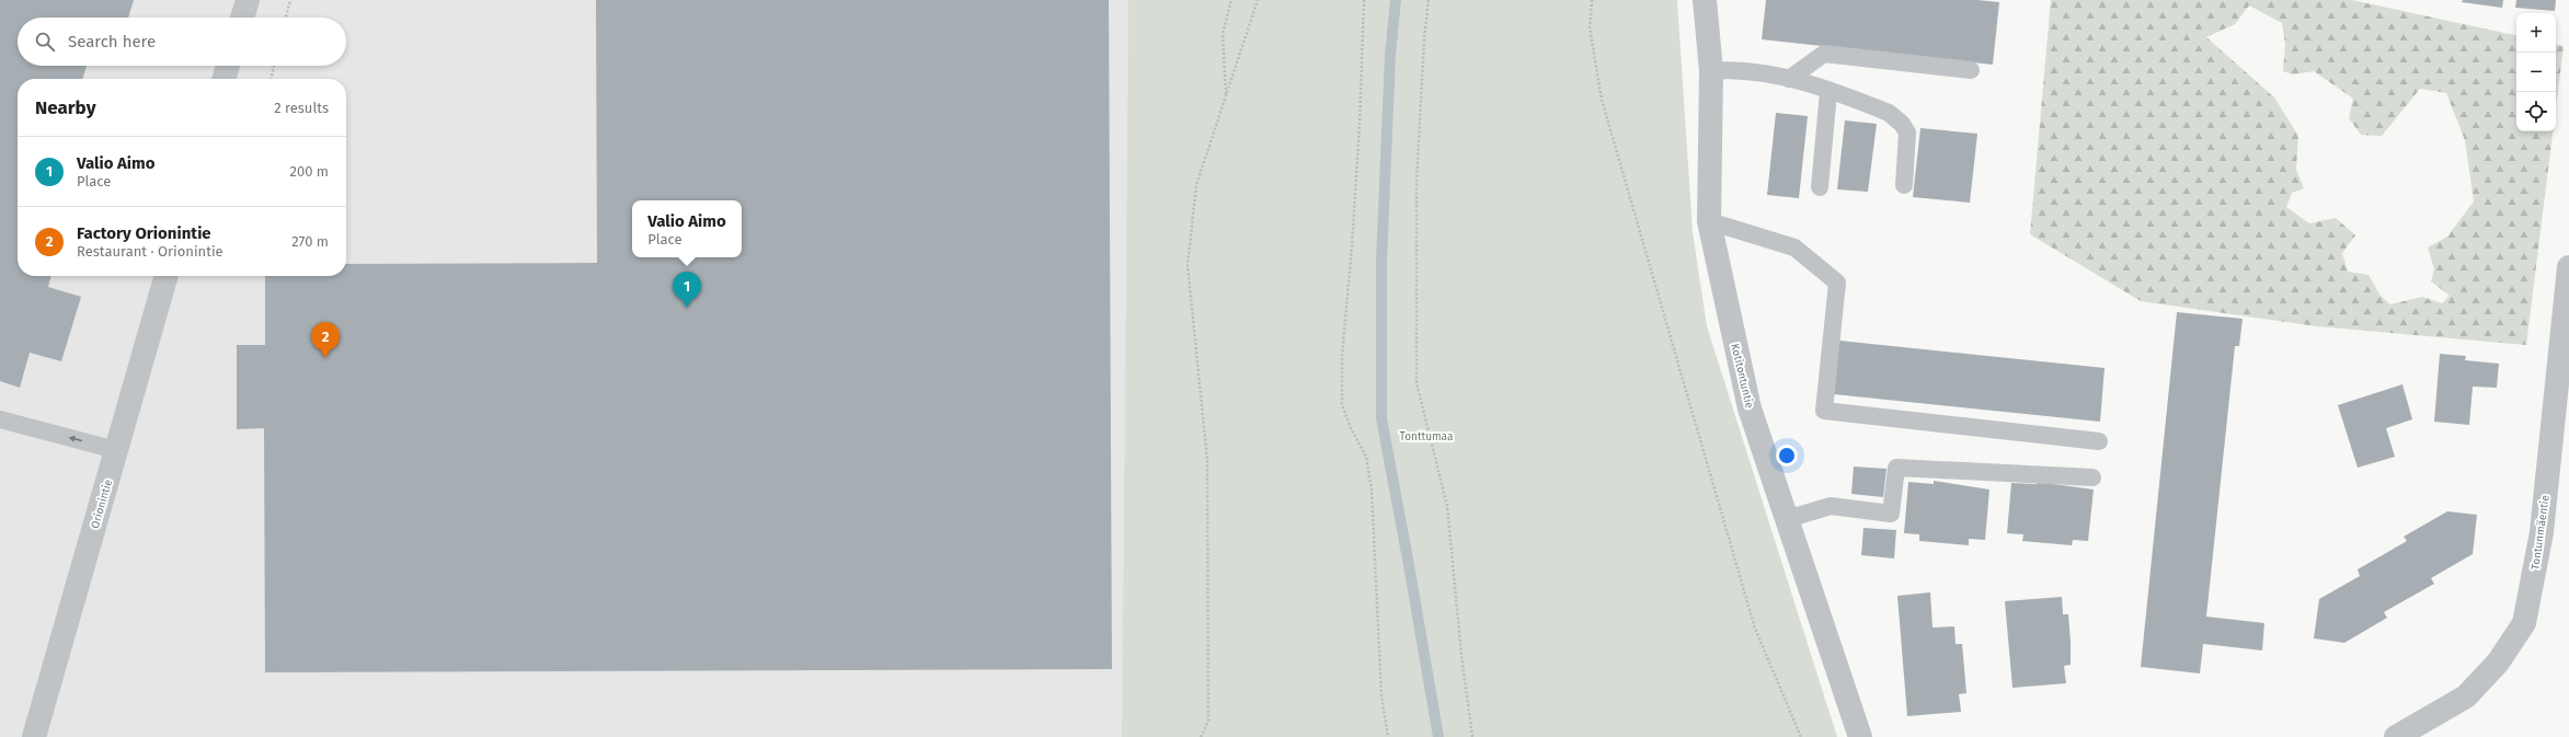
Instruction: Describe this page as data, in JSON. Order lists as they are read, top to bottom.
{
  "streets": {
    "street": ["Kotitontuntie", "Orionintie", "Tontunmäentie"]
  },
  "parks": ["Tonttumaa"],
  "page": {
    "map_buttons": ["+", "−"],
    "search": "Search here",
    "heading": ["Nearby", "2 results"],
    "list": [
      {
        "mark": "1",
        "name": "Valio Aimo",
        "note": "Place",
        "value": "200 m"
      },
      {
        "mark": "2",
        "name": "Factory Orionintie",
        "note": "Restaurant · Orionintie",
        "value": "270 m"
      }
    ],
    "popup": ["Valio Aimo", "Place"],
    "pins": ["1", "2"]
  }
}
